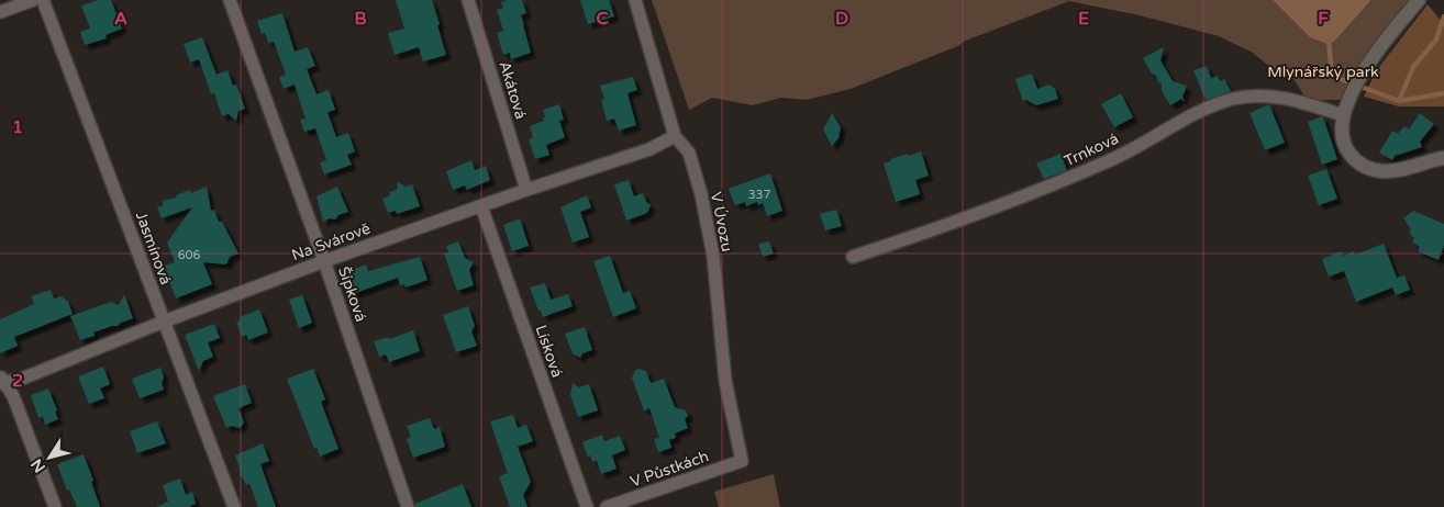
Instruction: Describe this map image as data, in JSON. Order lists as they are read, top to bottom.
{
  "streets": {
    "street": [
      "Akátová",
      "Trnková",
      "V Úvozu",
      "Na Svárově",
      "Jasmínová",
      "Šípková",
      "Lísková",
      "V Půstkách"
    ]
  },
  "crossings": [
    ["Akátová", "Na Svárově"],
    ["V Úvozu", "Na Svárově"],
    ["V Úvozu", "V Půstkách"],
    ["Na Svárově", "Jasmínová"],
    ["Na Svárově", "Šípková"],
    ["Na Svárově", "Lísková"]
  ],
  "parks": ["Mlynářský park"],
  "house_numbers": ["337", "606"],
  "north": "bottom left",
  "grid": {
    "columns": [
      "A",
      "B",
      "C",
      "D",
      "E",
      "F"
    ],
    "rows": ["1", "2"]
  }
}
